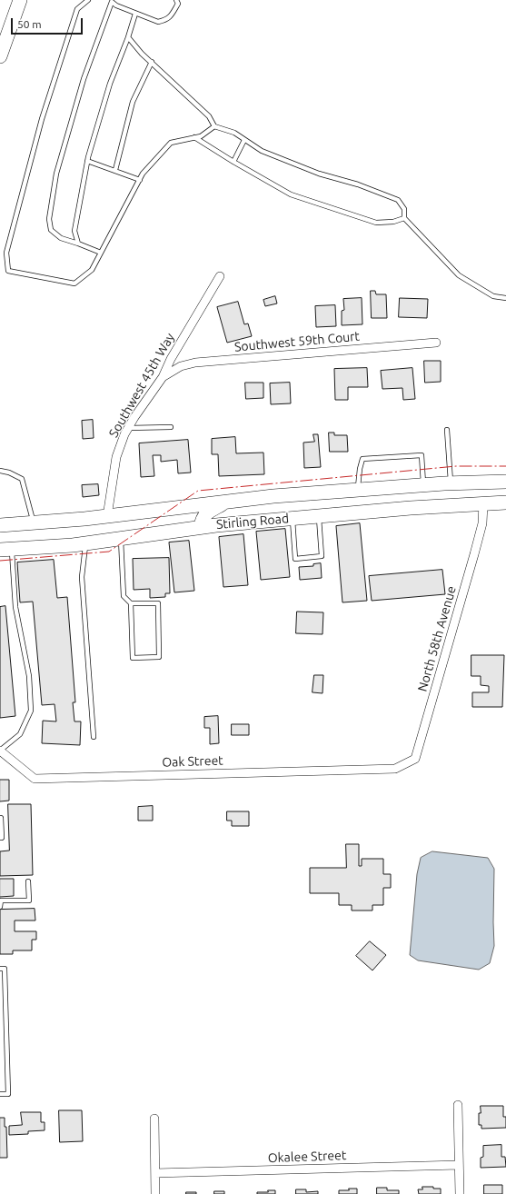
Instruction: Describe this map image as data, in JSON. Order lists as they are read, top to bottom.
{
  "streets": {
    "main road": ["Stirling Road"],
    "street": [
      "Southwest 59th Court",
      "Southwest 45th Way",
      "North 58th Avenue",
      "Oak Street",
      "Okalee Street"
    ]
  },
  "crossings": [
    ["Southwest 59th Court", "Southwest 45th Way"],
    ["Southwest 45th Way", "Stirling Road"],
    ["Stirling Road", "North 58th Avenue"],
    ["North 58th Avenue", "Oak Street"]
  ],
  "scale_bar": "50 m"
}
